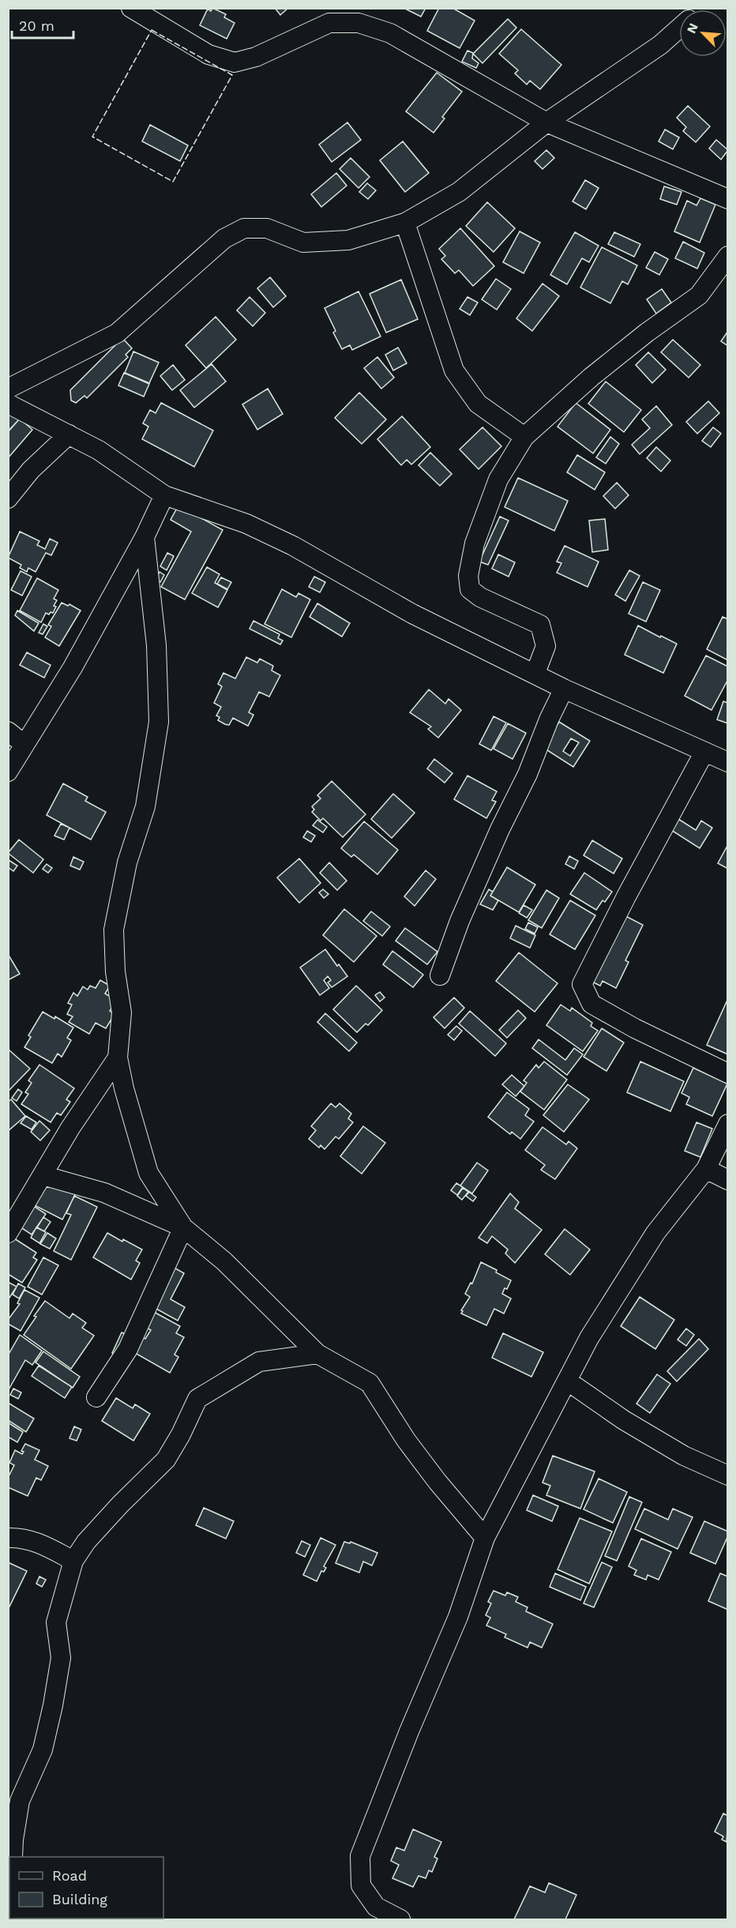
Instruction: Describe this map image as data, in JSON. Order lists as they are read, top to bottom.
{
  "legend": ["Road", "Building"],
  "scale_bar": "20 m",
  "north": "top left"
}
